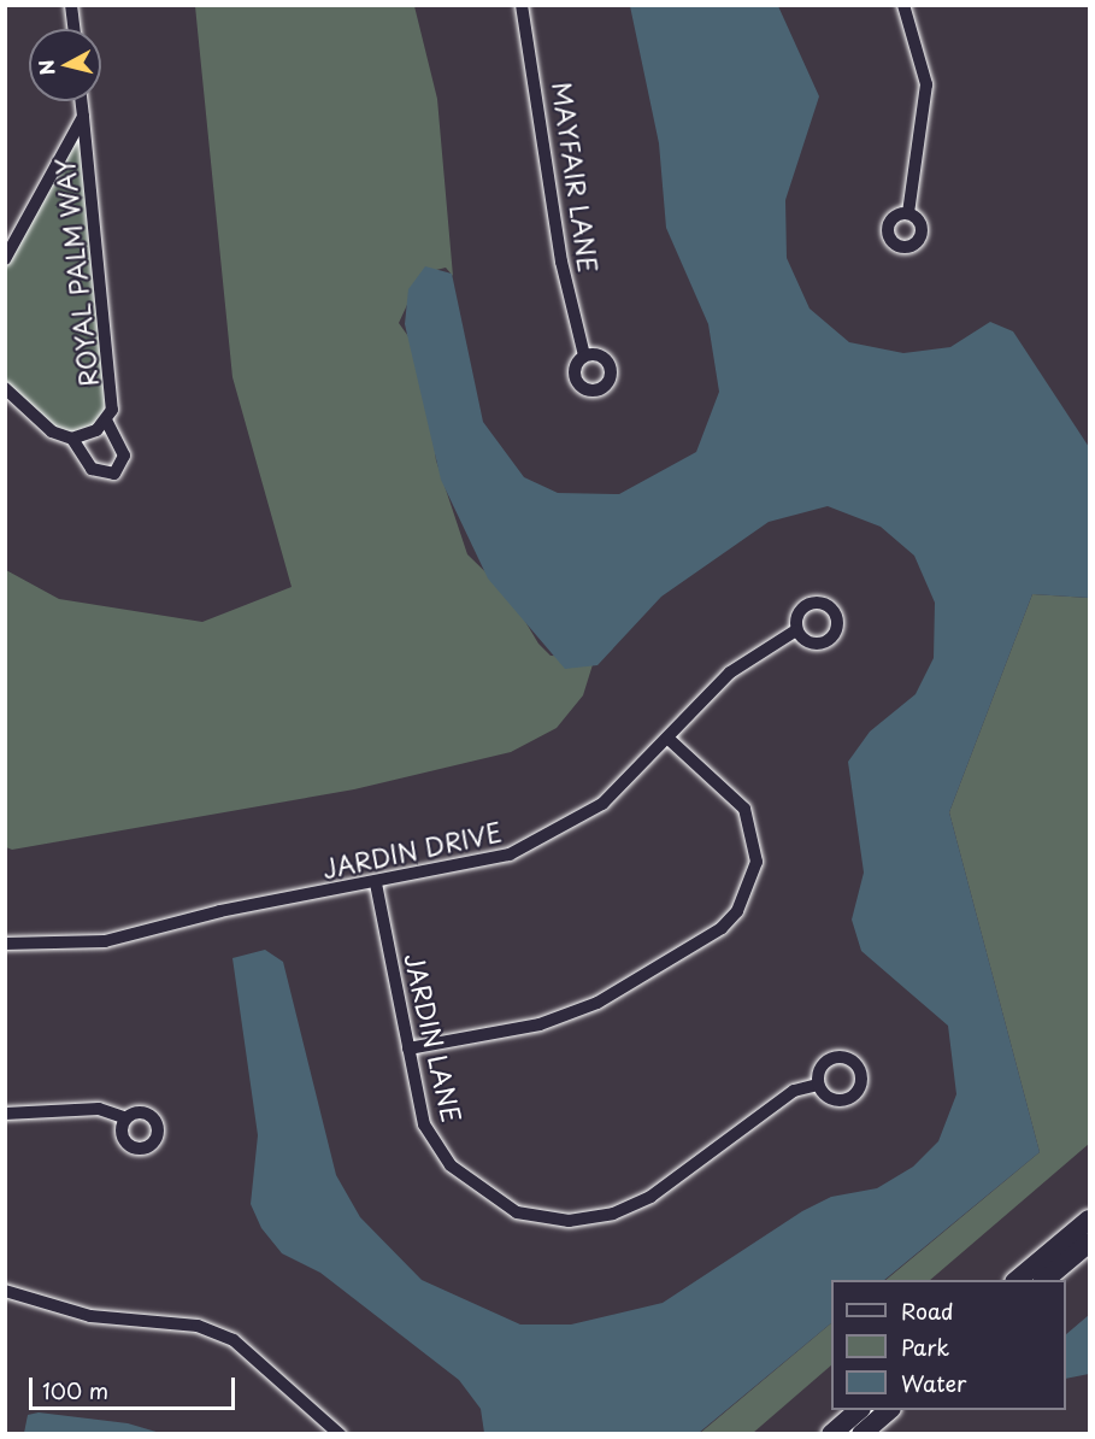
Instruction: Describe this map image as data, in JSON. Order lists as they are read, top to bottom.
{
  "streets": {
    "street": [
      "MAYFAIR LANE",
      "ROYAL PALM WAY",
      "JARDIN DRIVE",
      "JARDIN LANE"
    ]
  },
  "crossings": [
    ["JARDIN DRIVE", "JARDIN LANE"]
  ],
  "legend": ["Road", "Park", "Water"],
  "scale_bar": "100 m",
  "north": "left"
}
